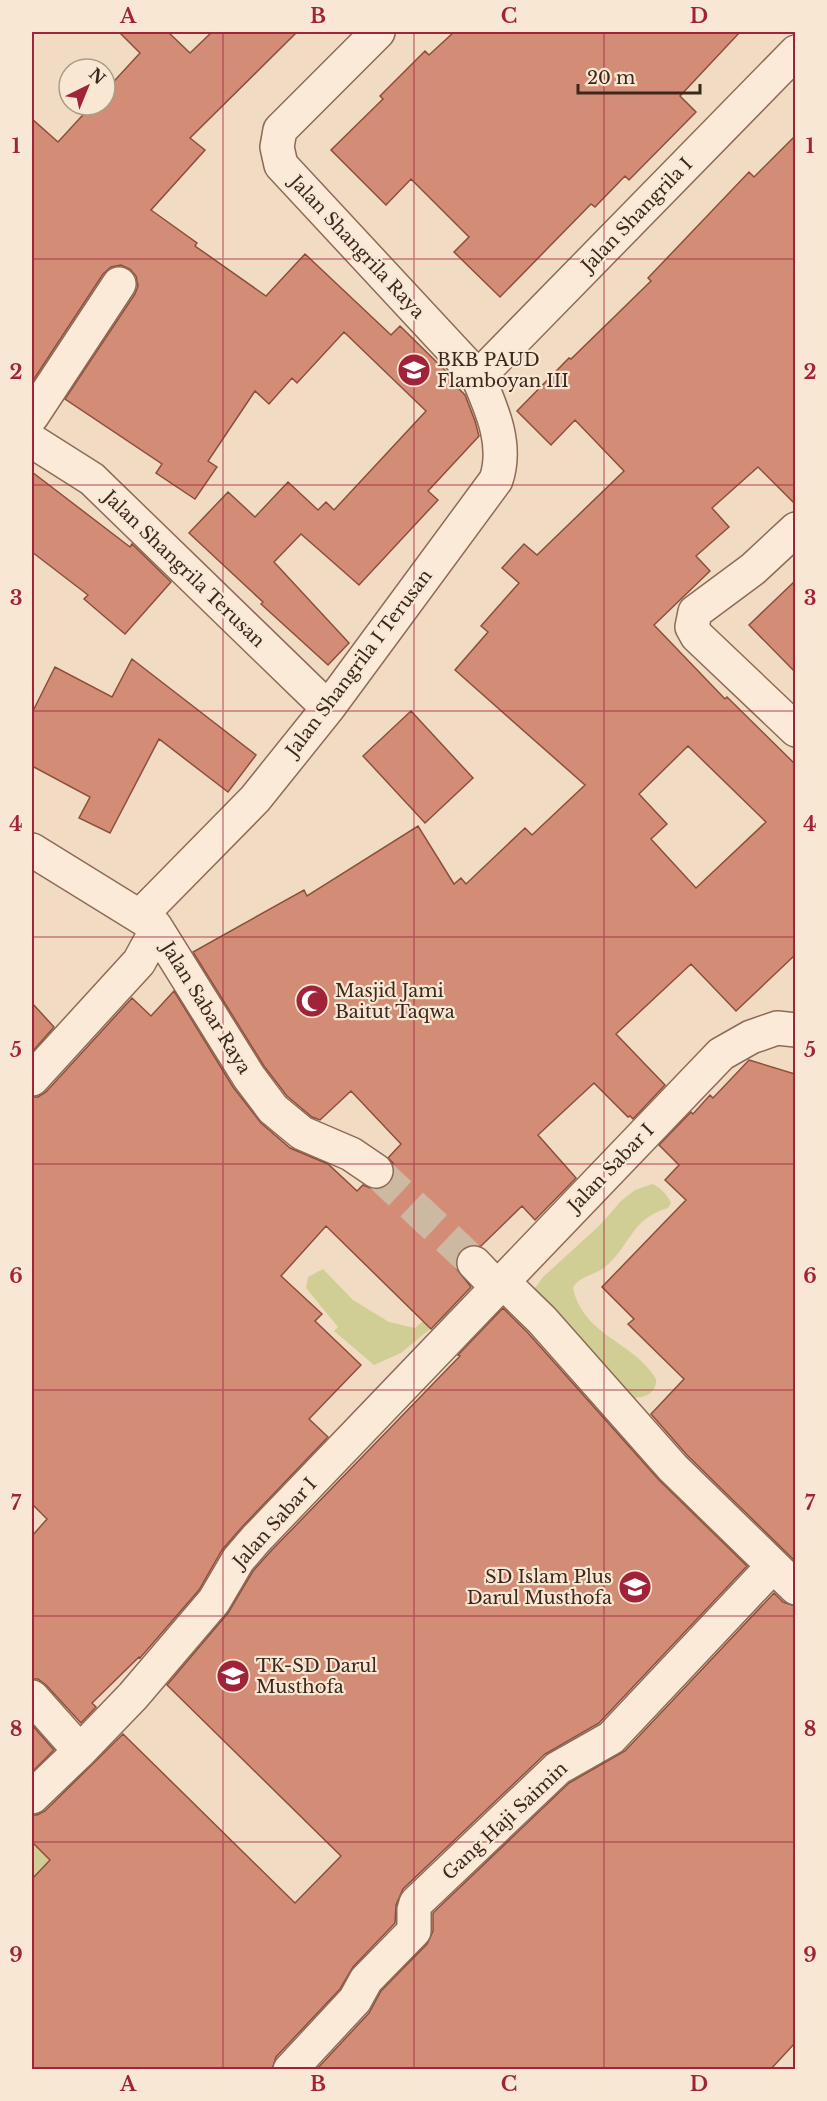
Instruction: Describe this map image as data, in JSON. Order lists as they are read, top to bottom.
{
  "streets": {
    "street": [
      "Jalan Shangrila I",
      "Jalan Shangrila Raya",
      "Jalan Shangrila Terusan",
      "Jalan Shangrila I Terusan",
      "Jalan Sabar Raya",
      "Jalan Sabar I",
      "Gang Haji Saimin"
    ]
  },
  "crossings": [
    ["Jalan Shangrila I", "Jalan Shangrila Raya"],
    ["Jalan Shangrila I", "Jalan Shangrila I Terusan"],
    ["Jalan Shangrila Raya", "Jalan Shangrila I Terusan"],
    ["Jalan Shangrila Terusan", "Jalan Shangrila I Terusan"],
    ["Jalan Shangrila I Terusan", "Jalan Sabar Raya"]
  ],
  "places": {
    "school or university": ["BKB PAUD Flamboyan III", "SD Islam Plus Darul Musthofa", "TK-SD Darul Musthofa"],
    "mosque": ["Masjid Jami Baitut Taqwa"]
  },
  "scale_bar": "20 m",
  "north": "top right",
  "grid": {
    "columns": [
      "A",
      "B",
      "C",
      "D"
    ],
    "rows": [
      "1",
      "2",
      "3",
      "4",
      "5",
      "6",
      "7",
      "8",
      "9"
    ]
  }
}
